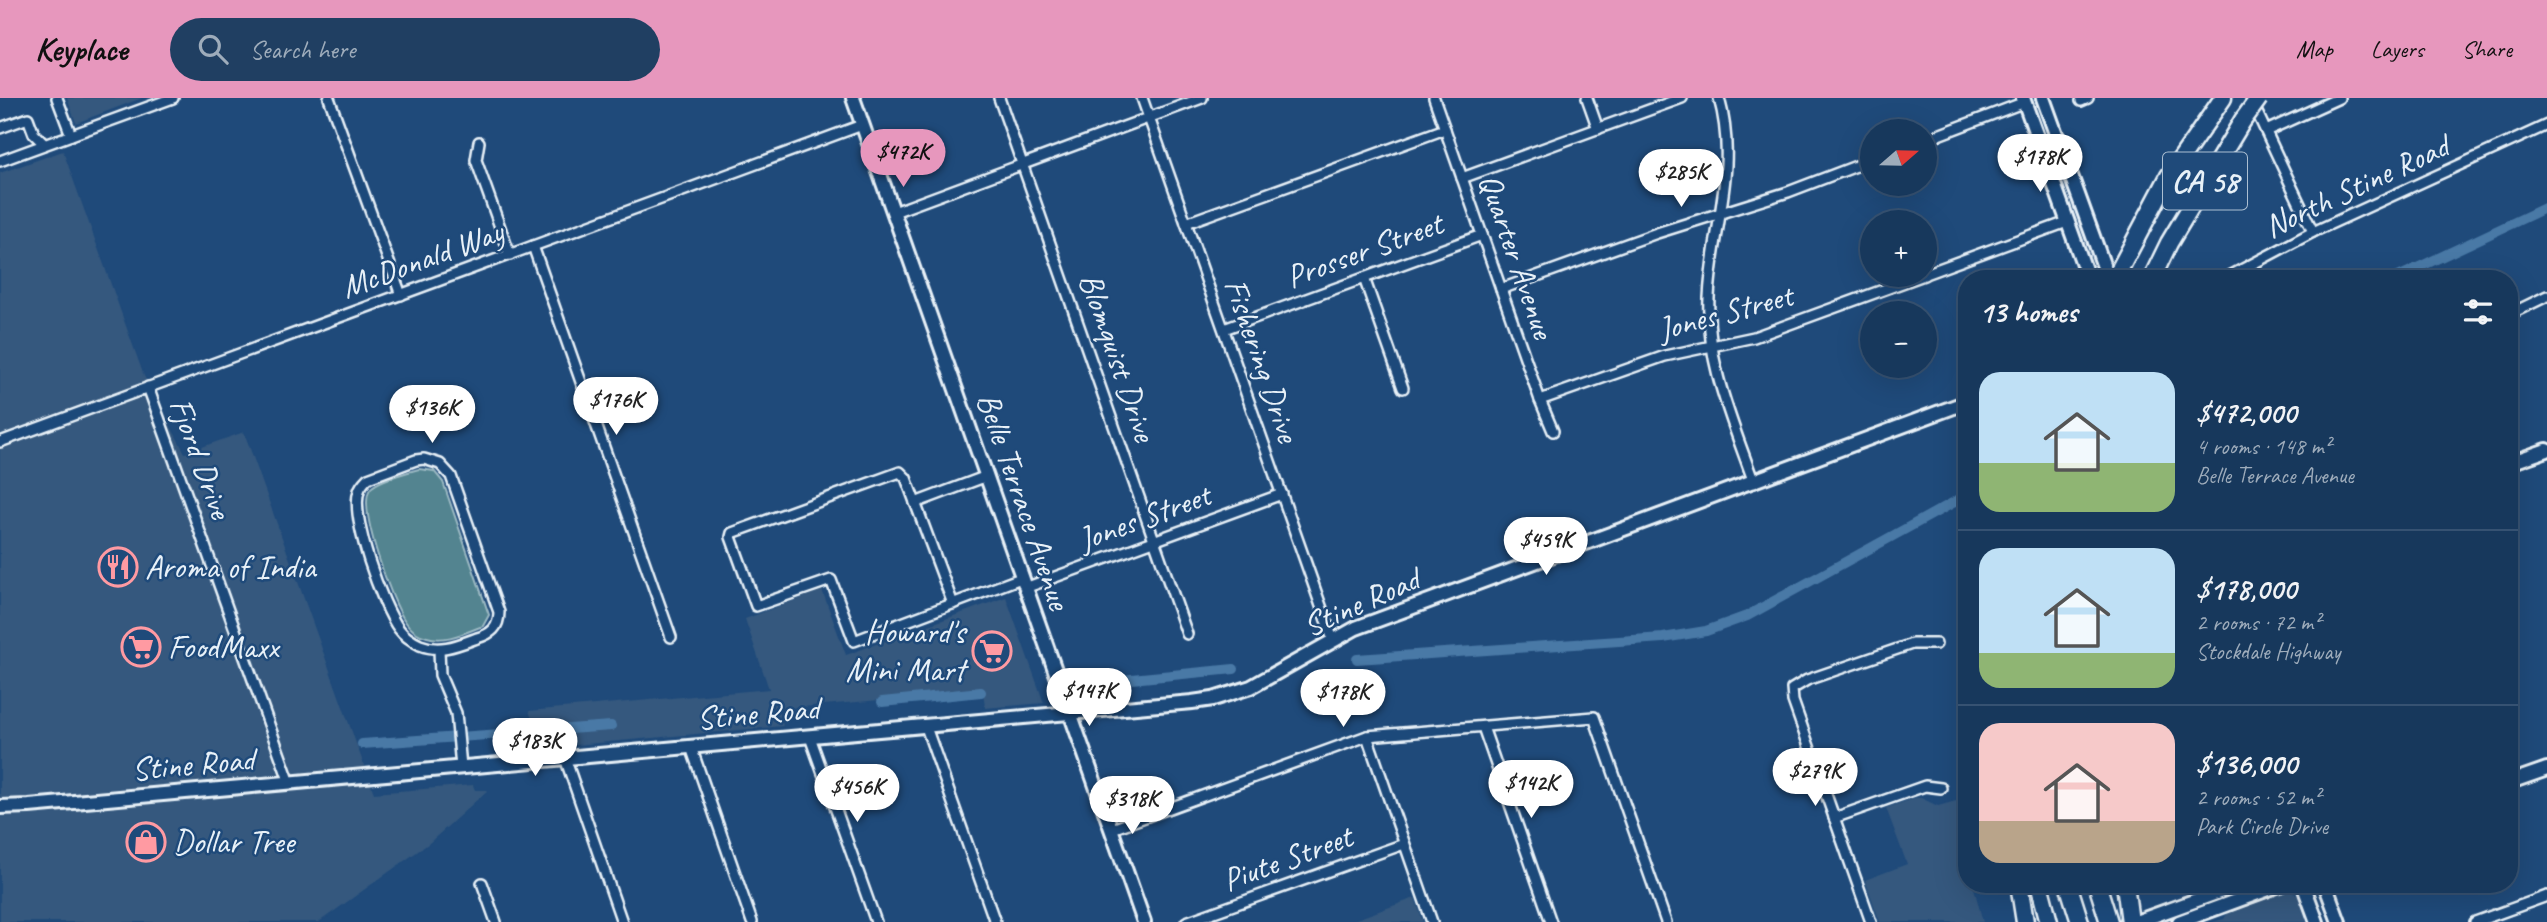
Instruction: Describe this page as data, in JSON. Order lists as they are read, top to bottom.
{
  "streets": {
    "highway": ["CA 58"],
    "street": [
      "North Stine Road",
      "Prosser Street",
      "Quarter Avenue",
      "McDonald Way",
      "Jones Street",
      "Blomquist Drive",
      "Fishering Drive",
      "Fjord Drive",
      "Belle Terrace Avenue",
      "Stine Road",
      "Piute Street"
    ]
  },
  "crossings": [
    ["Prosser Street", "Quarter Avenue"],
    ["Prosser Street", "Fishering Drive"],
    ["Quarter Avenue", "Jones Street"],
    ["McDonald Way", "Fjord Drive"],
    ["McDonald Way", "Belle Terrace Avenue"],
    ["Jones Street", "Blomquist Drive"],
    ["Jones Street", "Fishering Drive"],
    ["Jones Street", "Belle Terrace Avenue"],
    ["Fishering Drive", "Stine Road"],
    ["Fjord Drive", "Stine Road"],
    ["Belle Terrace Avenue", "Stine Road"]
  ],
  "places": {
    "restaurant": ["Aroma of India"],
    "supermarket": ["FoodMaxx", "Howard's Mini Mart"],
    "shop": ["Dollar Tree"]
  },
  "north": "right",
  "page": {
    "header": "Keyplace",
    "search": "Search here",
    "nav": ["Map", "Layers", "Share"],
    "map_buttons": ["+", "−"],
    "price": [
      "$472K",
      "$178K",
      "$285K",
      "$176K",
      "$136K",
      "$459K",
      "$147K",
      "$178K",
      "$183K",
      "$279K",
      "$142K",
      "$456K",
      "$318K"
    ],
    "heading": "13 homes",
    "list": [
      {
        "name": "$472,000",
        "note": "4 rooms · 148 m² · Belle Terrace Avenue"
      },
      {
        "name": "$178,000",
        "note": "2 rooms · 72 m² · Stockdale Highway"
      },
      {
        "name": "$136,000",
        "note": "2 rooms · 52 m² · Park Circle Drive"
      }
    ]
  }
}
